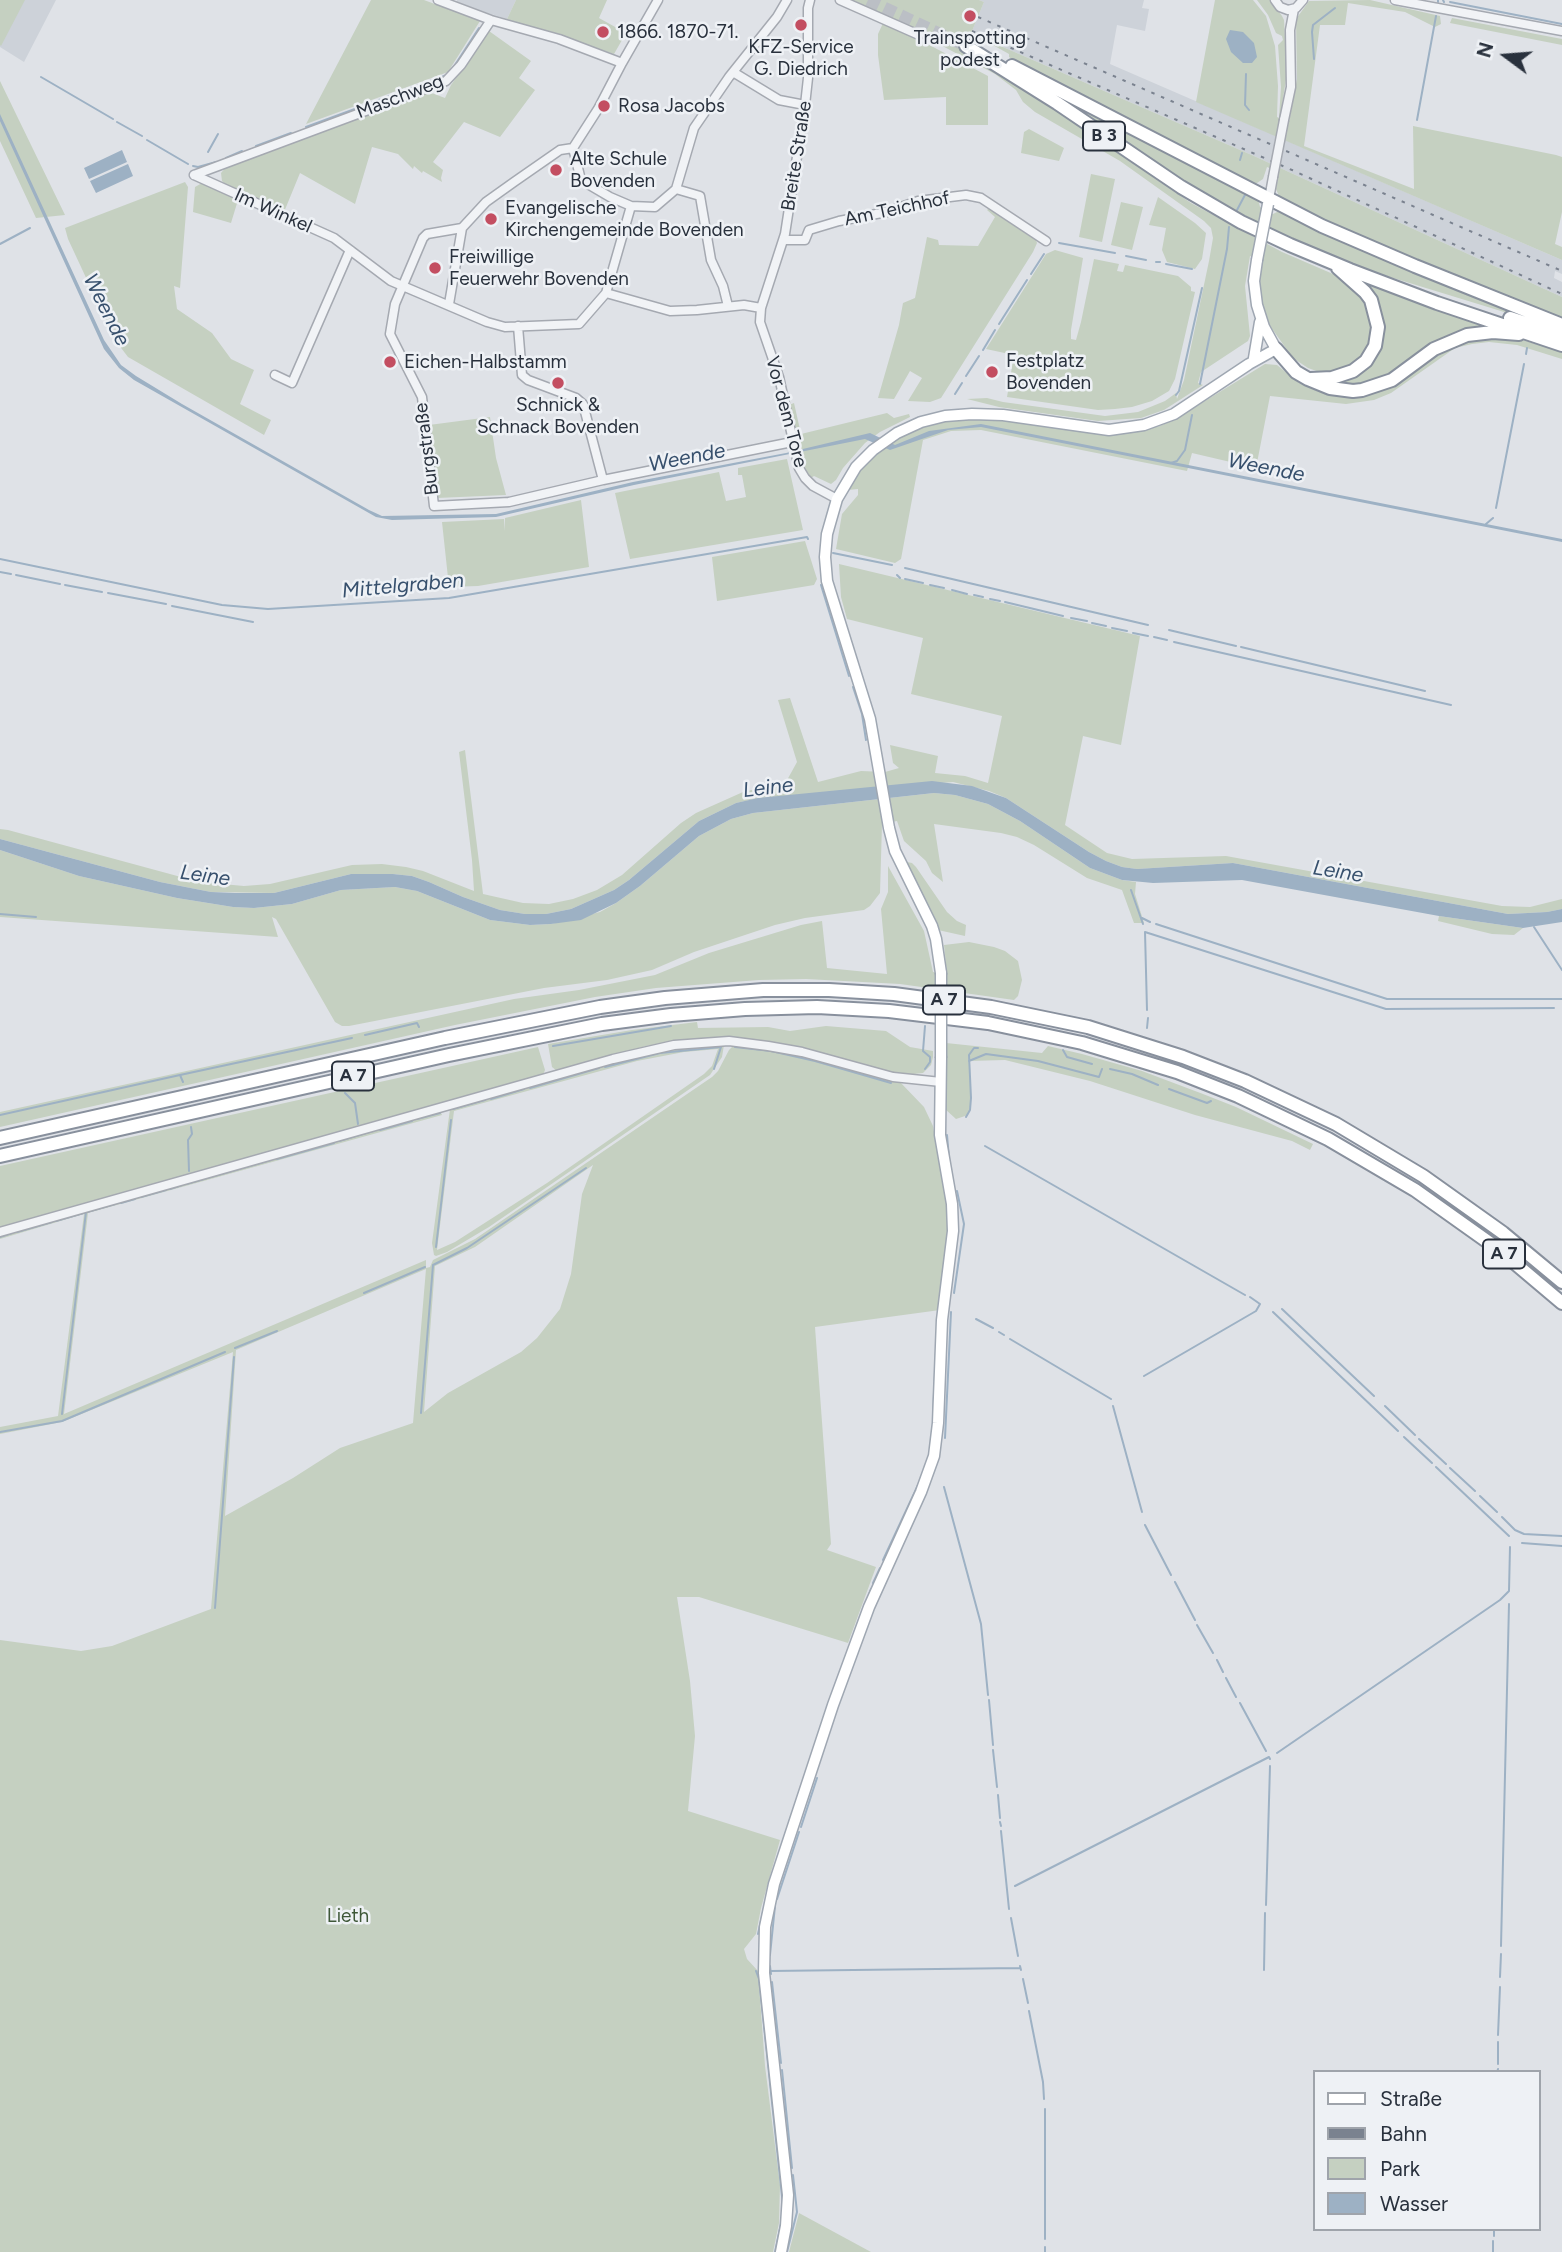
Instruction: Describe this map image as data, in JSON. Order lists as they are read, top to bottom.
{
  "streets": {
    "highway": ["B 3", "A 7"],
    "street": [
      "Maschweg",
      "Breite Straße",
      "Am Teichhof",
      "Im Winkel",
      "Vor dem Tore",
      "Burgstraße"
    ]
  },
  "crossings": [
    ["Maschweg", "Im Winkel"],
    ["Breite Straße", "Am Teichhof"],
    ["Breite Straße", "Vor dem Tore"],
    ["Im Winkel", "Burgstraße"]
  ],
  "water": ["Weende", "Mittelgraben", "Leine"],
  "parks": ["Lieth"],
  "places": [
    "Trainspotting podest",
    "KFZ-Service G. Diedrich",
    "1866. 1870-71.",
    "Rosa Jacobs",
    "Alte Schule Bovenden",
    "Evangelische Kirchengemeinde Bovenden",
    "Freiwillige Feuerwehr Bovenden",
    "Eichen-Halbstamm",
    "Festplatz Bovenden",
    "Schnick & Schnack Bovenden"
  ],
  "legend": [
    "Straße",
    "Bahn",
    "Park",
    "Wasser"
  ],
  "north": "left"
}
